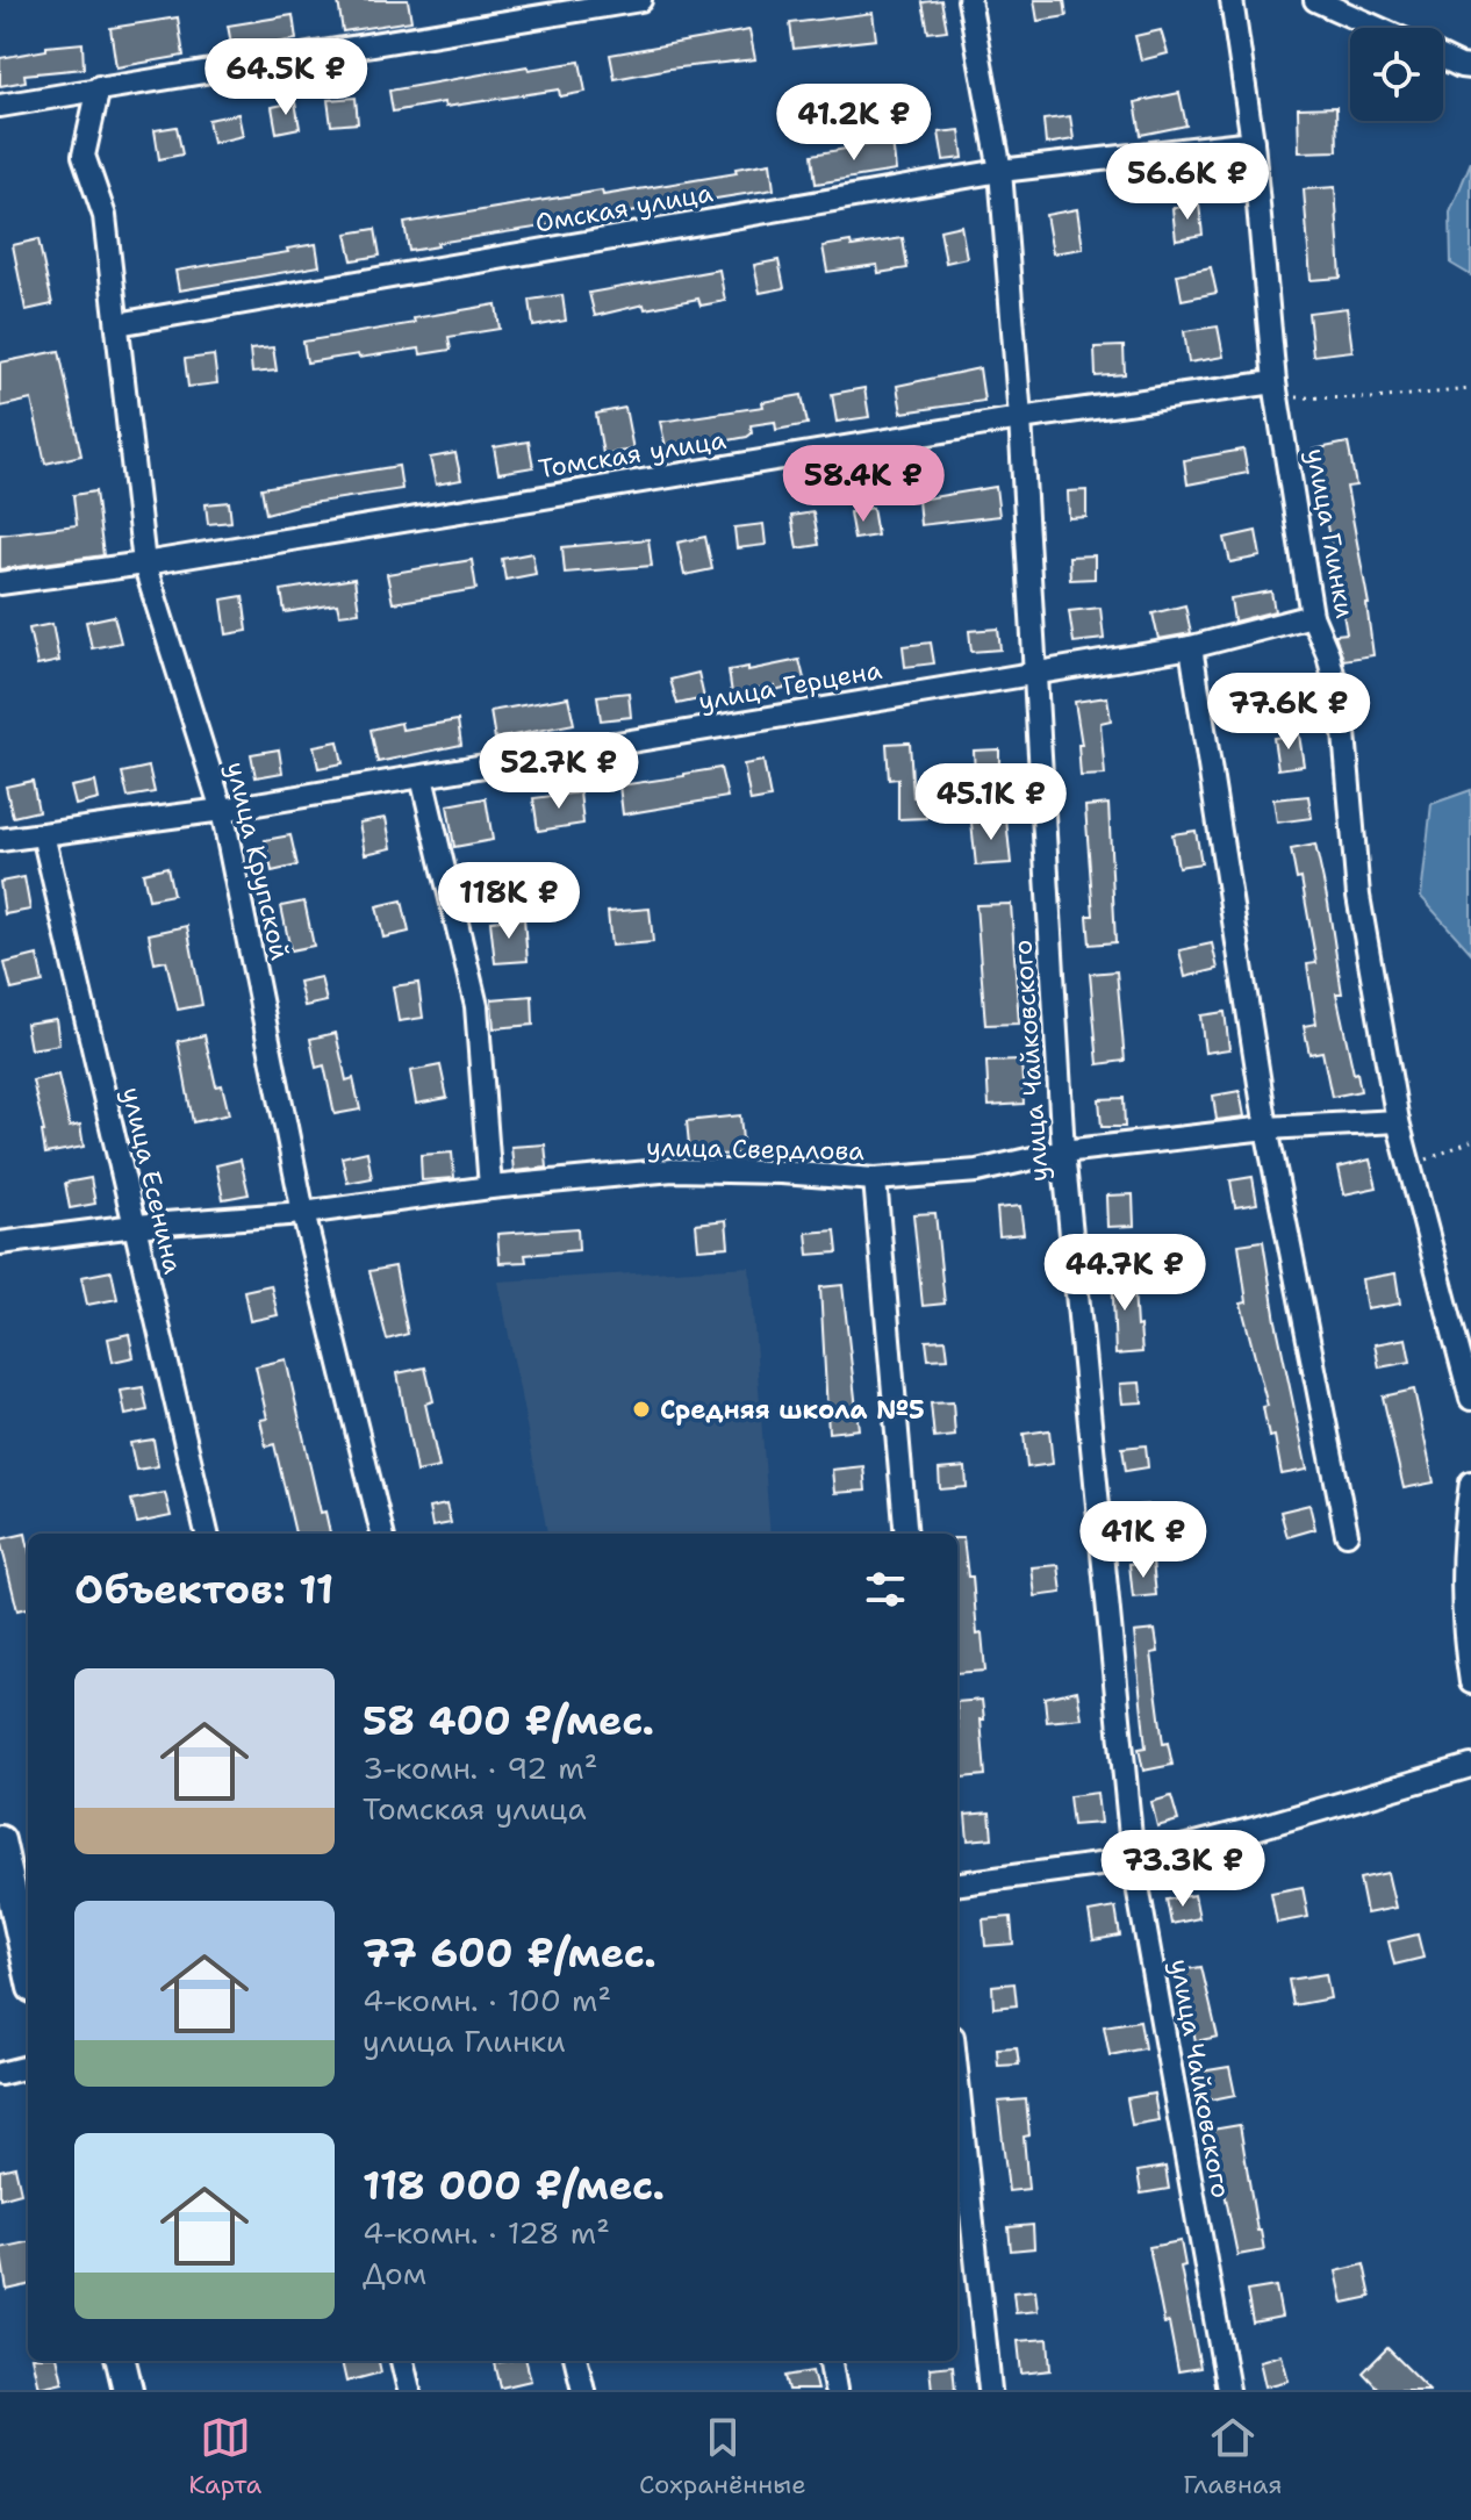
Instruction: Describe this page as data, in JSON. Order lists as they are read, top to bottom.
{
  "streets": {
    "street": [
      "Омская улица",
      "Томская улица",
      "улица Глинки",
      "улица Герцена",
      "улица Крупской",
      "улица Чайковского",
      "улица Свердлова",
      "улица Есенина"
    ]
  },
  "crossings": [
    ["Омская улица", "улица Глинки"],
    ["Омская улица", "улица Крупской"],
    ["Омская улица", "улица Чайковского"],
    ["Томская улица", "улица Глинки"],
    ["Томская улица", "улица Крупской"],
    ["Томская улица", "улица Чайковского"],
    ["улица Глинки", "улица Герцена"],
    ["улица Глинки", "улица Свердлова"],
    ["улица Герцена", "улица Крупской"],
    ["улица Герцена", "улица Чайковского"],
    ["улица Герцена", "улица Есенина"],
    ["улица Крупской", "улица Свердлова"],
    ["улица Чайковского", "улица Свердлова"],
    ["улица Свердлова", "улица Есенина"]
  ],
  "places": ["Средняя школа №5"],
  "page": {
    "price": [
      "64.5K ₽",
      "41.2K ₽",
      "56.6K ₽",
      "58.4K ₽",
      "77.6K ₽",
      "52.7K ₽",
      "45.1K ₽",
      "118K ₽",
      "44.7K ₽",
      "41K ₽",
      "73.3K ₽"
    ],
    "heading": "Объектов: 11",
    "list": [
      {
        "name": "58 400 ₽/мес.",
        "note": "3-комн. · 92 m² · Томская улица"
      },
      {
        "name": "77 600 ₽/мес.",
        "note": "4-комн. · 100 m² · улица Глинки"
      },
      {
        "name": "118 000 ₽/мес.",
        "note": "4-комн. · 128 m² · Дом"
      }
    ],
    "tabs": ["Карта", "Сохранённые", "Главная"]
  }
}
